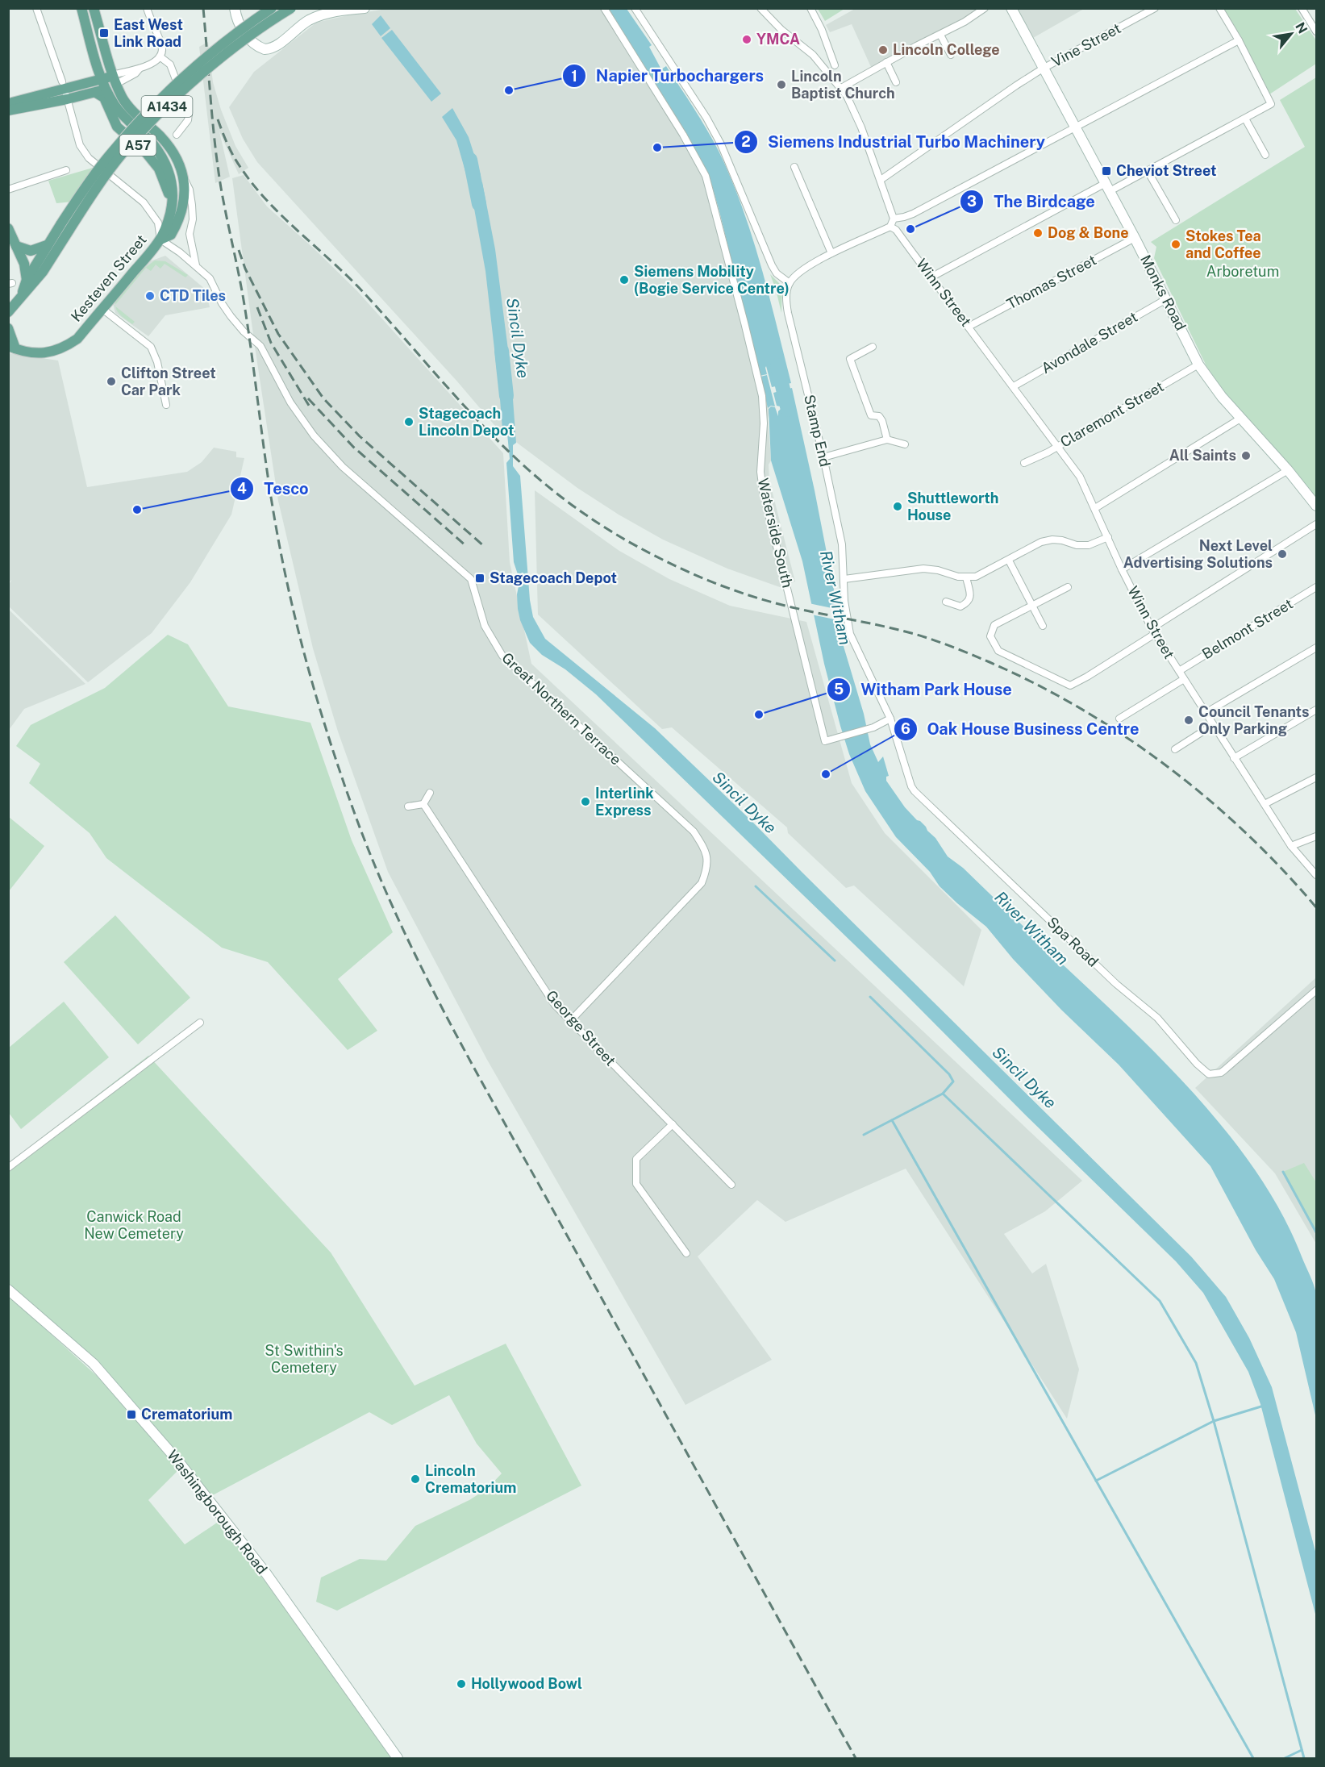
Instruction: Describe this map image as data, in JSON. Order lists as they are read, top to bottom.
{
  "streets": {
    "main road": [
      "A1434",
      "A57",
      "Kesteven Street",
      "Monks Road",
      "Washingborough Road"
    ],
    "street": [
      "Vine Street",
      "Thomas Street",
      "Winn Street",
      "Avondale Street",
      "Claremont Street",
      "Stamp End",
      "Waterside South",
      "Belmont Street",
      "Great Northern Terrace",
      "Spa Road",
      "George Street"
    ]
  },
  "crossings": [
    ["Vine Street", "Monks Road"],
    ["A57", "Kesteven Street"],
    ["A57", "Great Northern Terrace"],
    ["Kesteven Street", "Great Northern Terrace"],
    ["Thomas Street", "Winn Street"],
    ["Thomas Street", "Monks Road"],
    ["Winn Street", "Avondale Street"],
    ["Winn Street", "Claremont Street"],
    ["Winn Street", "Belmont Street"],
    ["Monks Road", "Avondale Street"],
    ["Monks Road", "Claremont Street"],
    ["Stamp End", "Spa Road"],
    ["Waterside South", "Spa Road"],
    ["Great Northern Terrace", "George Street"]
  ],
  "water": ["Sincil Dyke", "River Witham"],
  "parks": ["Arboretum", "Canwick Road New Cemetery", "St Swithin's Cemetery"],
  "places": {
    "transit": [
      "East West Link Road",
      "Cheviot Street",
      "Stagecoach Depot",
      "Crematorium"
    ],
    "other": [
      "YMCA",
      "Lincoln College",
      "Lincoln Baptist Church",
      "Napier Turbochargers",
      "Siemens Industrial Turbo Machinery",
      "The Birdcage",
      "Dog & Bone",
      "Stokes Tea and Coffee",
      "Siemens Mobility (Bogie Service Centre)",
      "CTD Tiles",
      "Clifton Street Car Park",
      "Stagecoach Lincoln Depot",
      "All Saints",
      "Shuttleworth House",
      "Tesco",
      "Next Level Advertising Solutions",
      "Witham Park House",
      "Council Tenants Only Parking",
      "Oak House Business Centre",
      "Interlink Express",
      "Lincoln Crematorium",
      "Hollywood Bowl"
    ]
  },
  "north": "top right"
}
